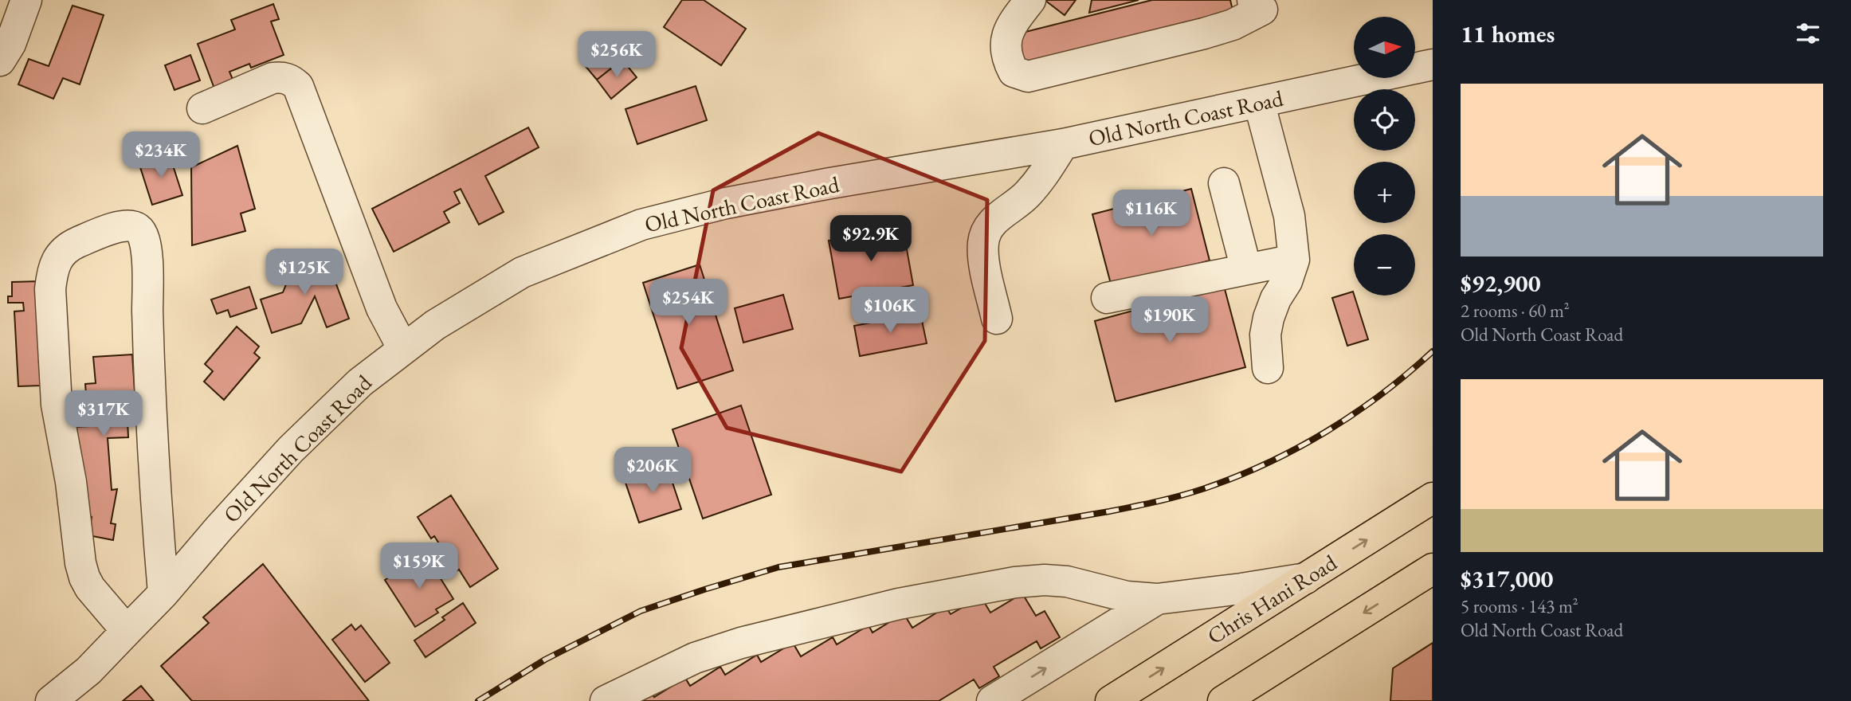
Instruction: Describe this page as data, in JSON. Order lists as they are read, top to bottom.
{
  "streets": {
    "main road": ["Chris Hani Road"],
    "street": ["Old North Coast Road"]
  },
  "north": "right",
  "page": {
    "heading": "11 homes",
    "map_buttons": ["+", "−"],
    "price": [
      "$256K",
      "$234K",
      "$116K",
      "$92.9K",
      "$125K",
      "$254K",
      "$106K",
      "$190K",
      "$317K",
      "$206K",
      "$159K"
    ],
    "list": [
      {
        "name": "$92,900",
        "note": "2 rooms · 60 m² · Old North Coast Road"
      },
      {
        "name": "$317,000",
        "note": "5 rooms · 143 m² · Old North Coast Road"
      }
    ]
  }
}
